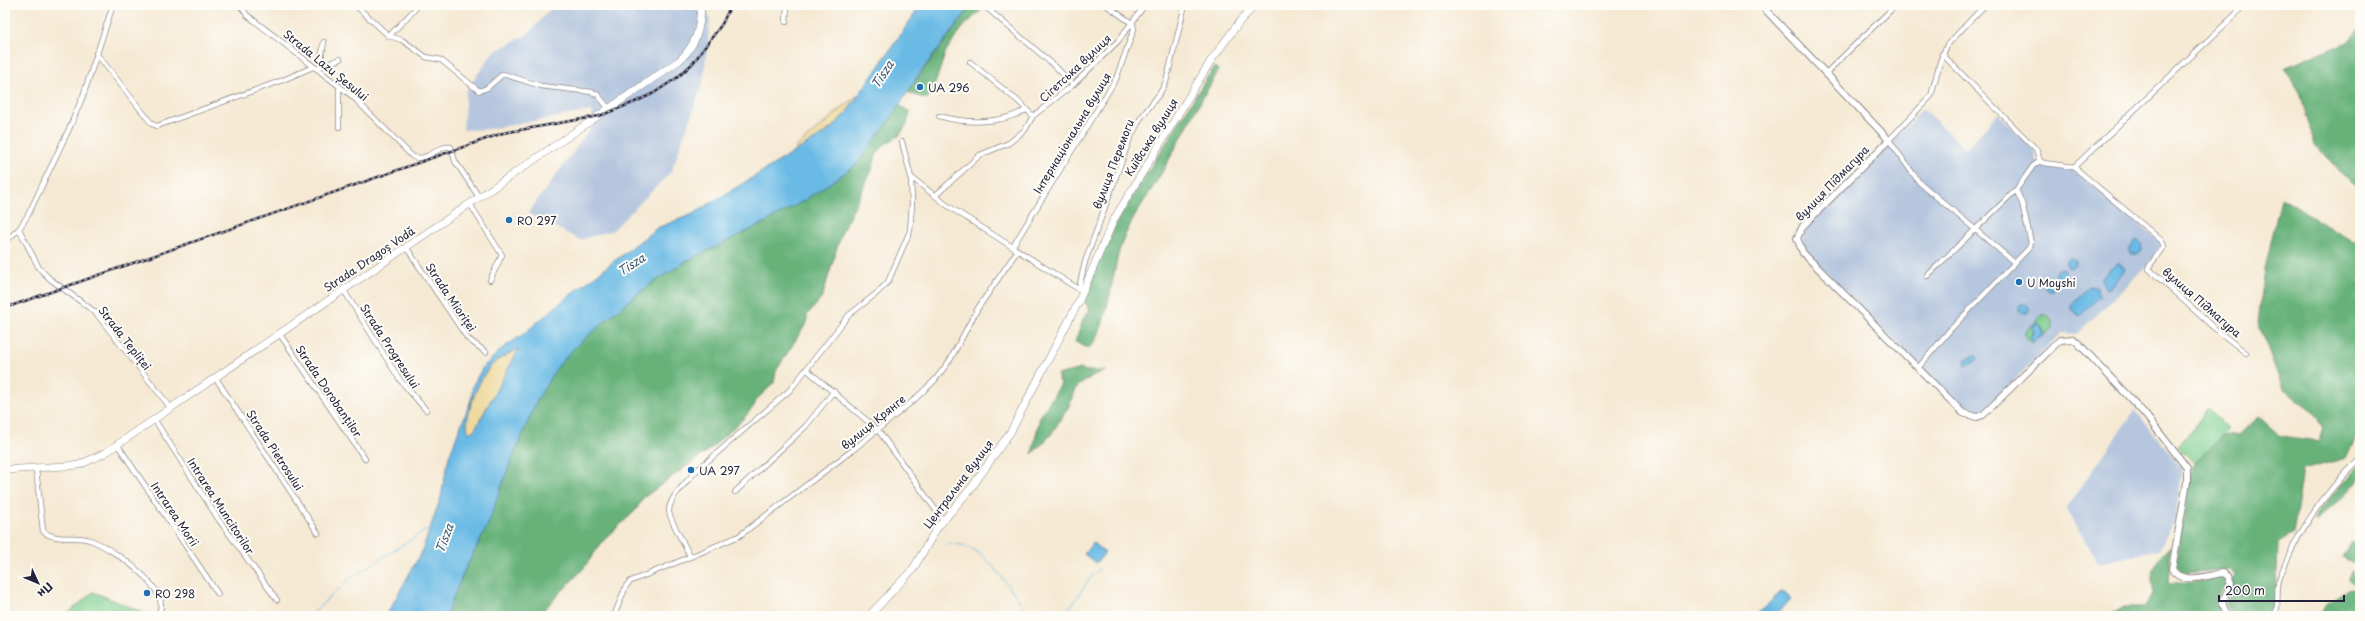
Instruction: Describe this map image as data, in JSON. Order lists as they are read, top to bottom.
{
  "streets": {
    "main road": ["Київська вулиця", "Strada Dragoș Vodă", "Центральна вулиця"],
    "street": [
      "Strada Lazu Șesului",
      "Сігетська вулиця",
      "Інтернаціональна вулиця",
      "вулиця Перемоги",
      "вулиця Підмагура",
      "Strada Mioriței",
      "Strada Tepliței",
      "Strada Progresului",
      "Strada Dorobanților",
      "вулиця Крянге",
      "Strada Pietrosului",
      "Intrarea Muncitorilor",
      "Intrarea Morii"
    ]
  },
  "crossings": [
    ["Strada Lazu Șesului", "Strada Dragoș Vodă"],
    ["Сігетська вулиця", "Інтернаціональна вулиця"],
    ["Київська вулиця", "вулиця Перемоги"],
    ["Київська вулиця", "Центральна вулиця"],
    ["вулиця Перемоги", "Центральна вулиця"],
    ["Strada Dragoș Vodă", "Strada Mioriței"],
    ["Strada Dragoș Vodă", "Strada Tepliței"],
    ["Strada Dragoș Vodă", "Strada Progresului"],
    ["Strada Dragoș Vodă", "Strada Dorobanților"],
    ["Strada Dragoș Vodă", "Strada Pietrosului"],
    ["Strada Dragoș Vodă", "Intrarea Muncitorilor"],
    ["Strada Dragoș Vodă", "Intrarea Morii"]
  ],
  "water": ["Tisza"],
  "places": [
    "UA 296",
    "RO 297",
    "U Moyshi",
    "UA 297",
    "RO 298"
  ],
  "scale_bar": "200 m",
  "north": "bottom right"
}
